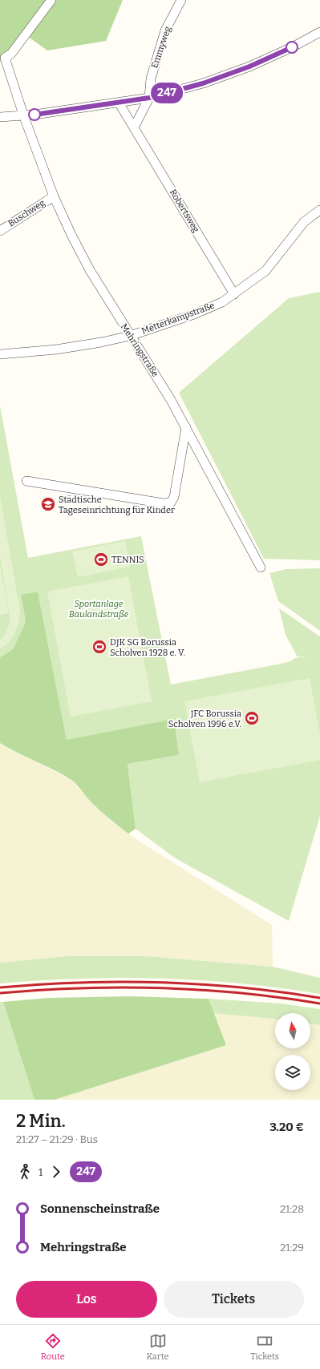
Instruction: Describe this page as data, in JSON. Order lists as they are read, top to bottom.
{
  "streets": {
    "street": [
      "Emmyweg",
      "Robertsweg",
      "Buschweg",
      "Metterkampstraße",
      "Mehringstraße"
    ]
  },
  "crossings": [
    ["Robertsweg", "Metterkampstraße"],
    ["Buschweg", "Mehringstraße"],
    ["Metterkampstraße", "Mehringstraße"]
  ],
  "parks": ["Sportanlage Baulandstraße"],
  "places": {
    "school or university": ["Städtische Tageseinrichtung für Kinder"],
    "sports": ["TENNIS", "DJK SG Borussia Scholven 1928 e. V.", "JFC Borussia Scholven 1996 e.V."]
  },
  "lines": ["bus line 247"],
  "north": "top",
  "page": {
    "on_map": "247",
    "heading": ["2 Min.", "21:27 – 21:29 · Bus", "3.20 €"],
    "legs": ["1", "247"],
    "list": [
      {
        "name": "Sonnenscheinstraße",
        "value": "21:28"
      },
      {
        "name": "Mehringstraße",
        "value": "21:29"
      }
    ],
    "buttons": ["Los", "Tickets"],
    "tabs": ["Route", "Karte", "Tickets"]
  }
}
